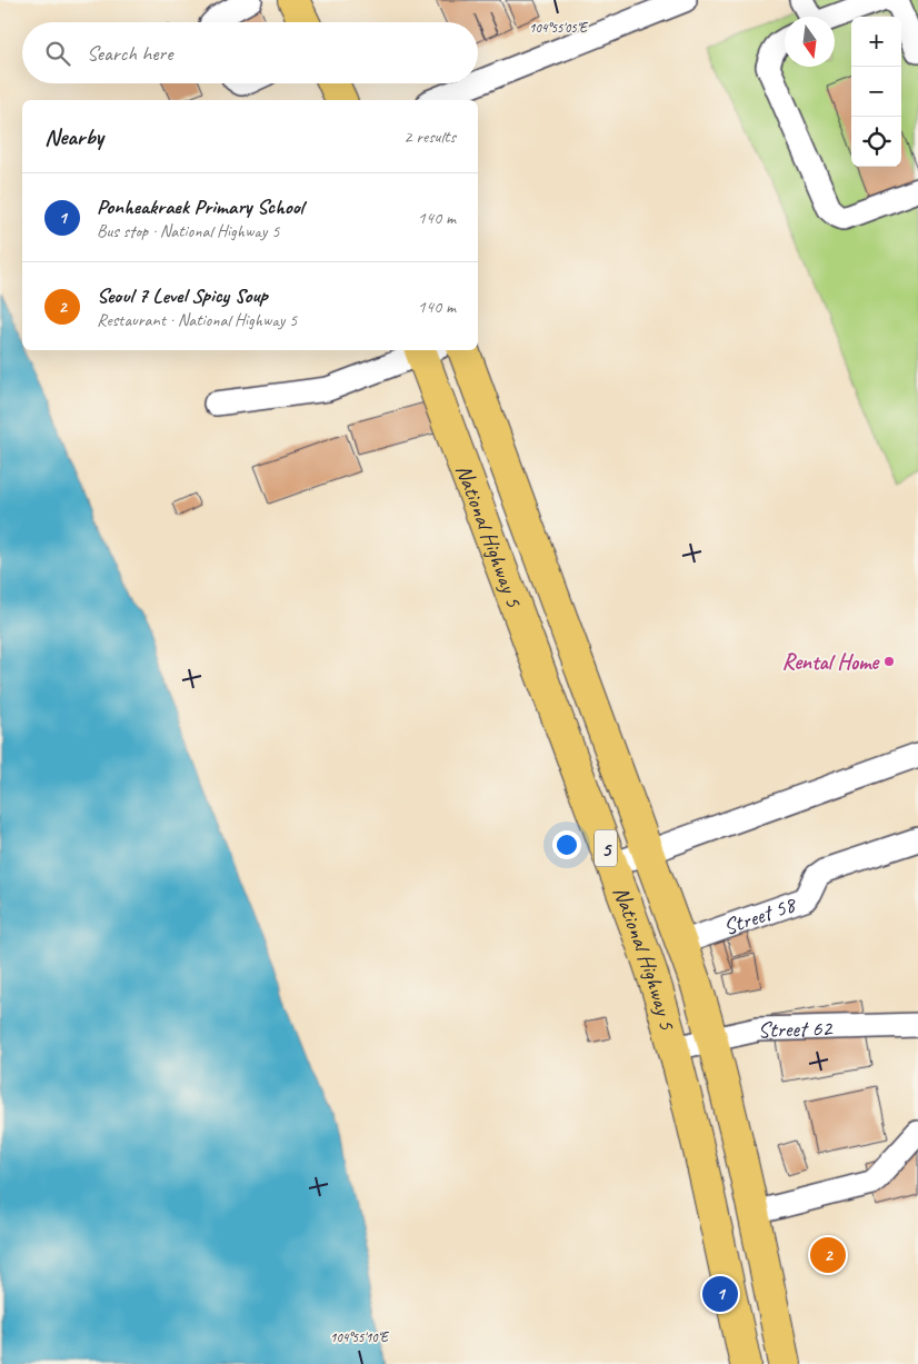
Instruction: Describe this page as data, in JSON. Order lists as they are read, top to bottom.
{
  "streets": {
    "highway": ["National Highway 5", "5"],
    "street": ["Street 58", "Street 62"]
  },
  "crossings": [
    ["National Highway 5", "Street 58"],
    ["National Highway 5", "Street 62"]
  ],
  "places": ["Rental Home"],
  "north": "bottom",
  "page": {
    "map_buttons": ["+", "−"],
    "search": "Search here",
    "heading": ["Nearby", "2 results"],
    "list": [
      {
        "mark": "1",
        "name": "Ponheakraek Primary School",
        "note": "Bus stop · National Highway 5",
        "value": "140 m"
      },
      {
        "mark": "2",
        "name": "Seoul 7 Level Spicy Soup",
        "note": "Restaurant · National Highway 5",
        "value": "140 m"
      }
    ],
    "pins": ["2", "1"]
  },
  "coordinates": ["104°55'05\"E", "104°55'10\"E"]
}
